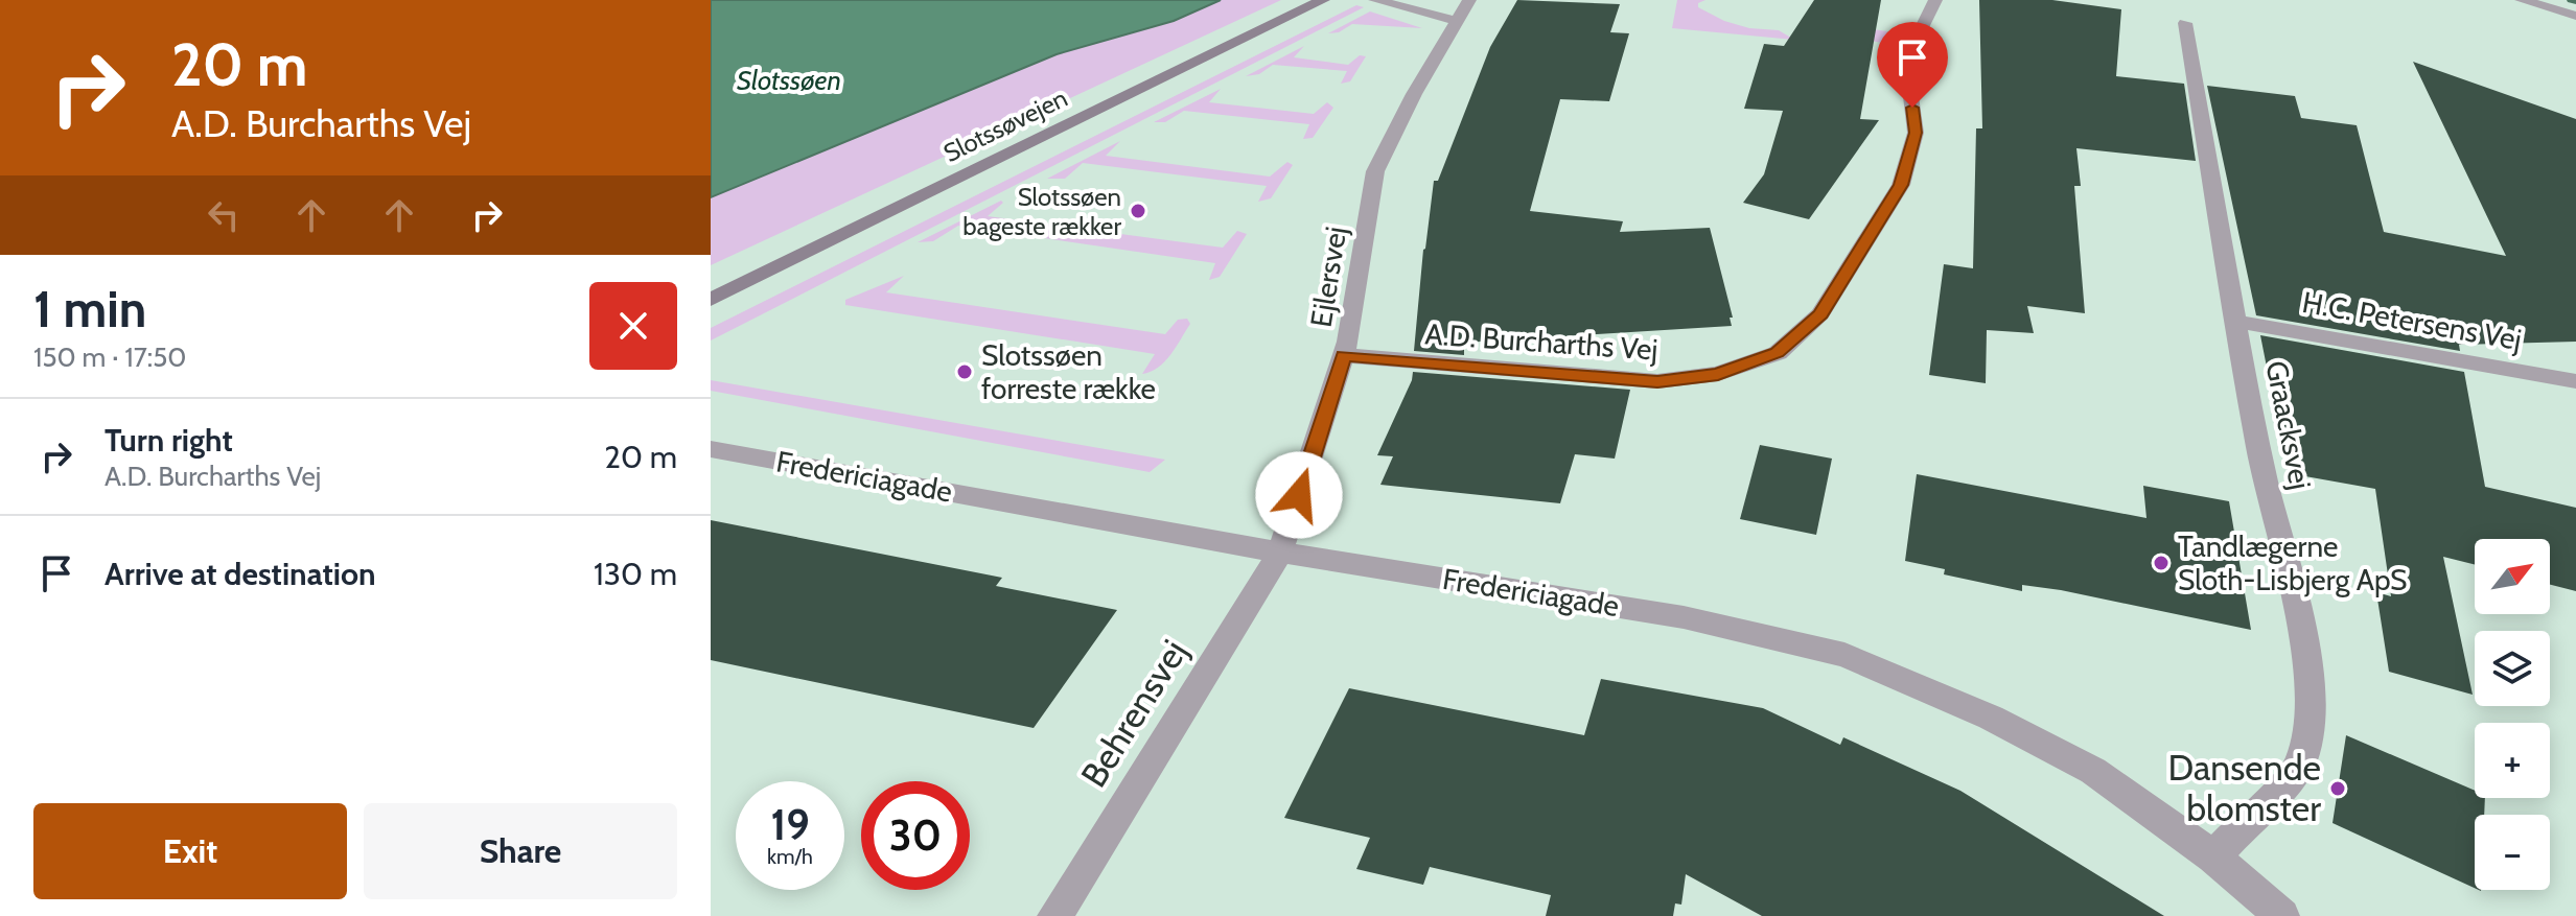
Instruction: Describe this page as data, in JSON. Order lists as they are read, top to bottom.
{
  "streets": {
    "main road": ["Slotssøvejen"],
    "street": [
      "Ejlersvej",
      "H.C. Petersens Vej",
      "A.D. Burcharths Vej",
      "Graacksvej",
      "Fredericiagade",
      "Behrensvej"
    ]
  },
  "crossings": [
    ["Ejlersvej", "A.D. Burcharths Vej"],
    ["Ejlersvej", "Fredericiagade"],
    ["Ejlersvej", "Behrensvej"],
    ["H.C. Petersens Vej", "Graacksvej"],
    ["Graacksvej", "Fredericiagade"],
    ["Fredericiagade", "Behrensvej"]
  ],
  "water": ["Slotssøen"],
  "places": [
    "Slotssøen bageste rækker",
    "Slotssøen forreste række",
    "Tandlægerne Sloth-Lisbjerg ApS",
    "Dansende blomster"
  ],
  "north": "top right",
  "page": {
    "turn": ["20 m", "A.D. Burcharths Vej"],
    "heading": ["1 min", "150 m · 17:50"],
    "list": [
      {
        "name": "Turn right",
        "note": "A.D. Burcharths Vej",
        "value": "20 m"
      },
      {
        "name": "Arrive at destination",
        "value": "130 m"
      }
    ],
    "map_buttons": ["+", "−"],
    "speed": "19 km/h",
    "limit": "30",
    "buttons": ["Exit", "Share"]
  }
}
